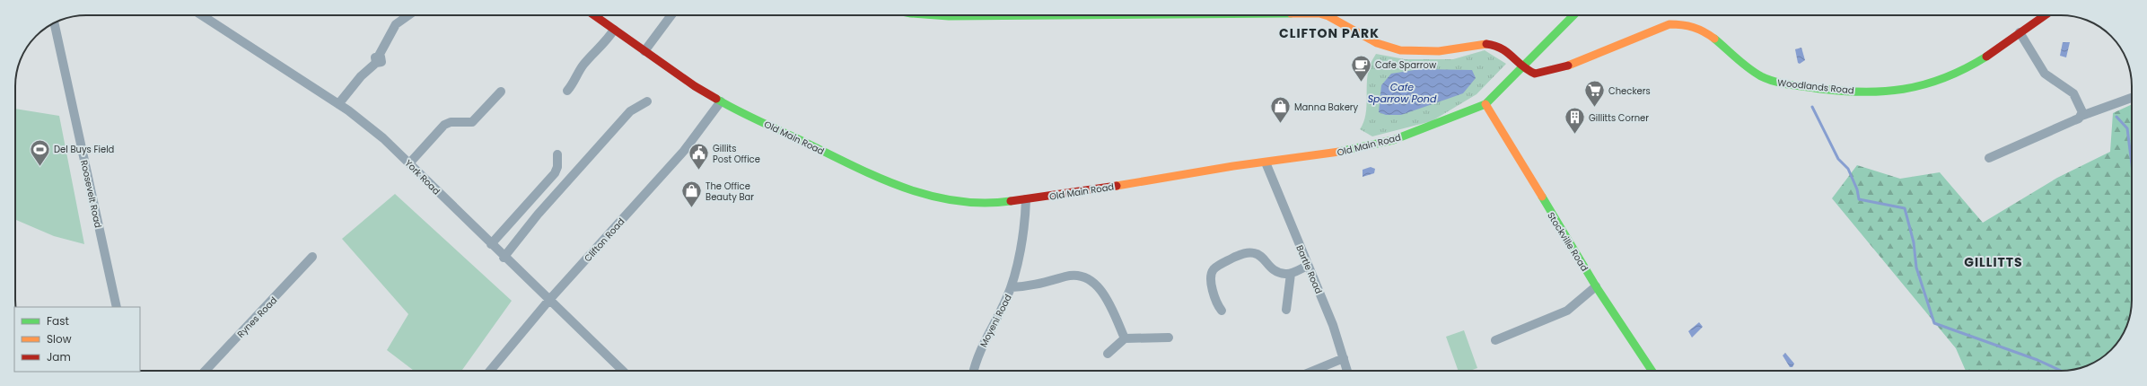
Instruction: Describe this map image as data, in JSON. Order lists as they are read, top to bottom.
{
  "streets": {
    "street": [
      "Woodlands Road",
      "Old Main Road",
      "York Road",
      "Roosevelt Road",
      "Clifton Road",
      "Stockville Road",
      "Bartle Road",
      "Rynes Road",
      "Moyeni Road"
    ]
  },
  "crossings": [
    ["Woodlands Road", "Old Main Road"],
    ["Old Main Road", "Clifton Road"],
    ["Old Main Road", "Stockville Road"],
    ["Old Main Road", "Bartle Road"],
    ["Old Main Road", "Moyeni Road"],
    ["York Road", "Clifton Road"]
  ],
  "districts": ["CLIFTON PARK", "GILLITTS"],
  "water": ["Cafe Sparrow Pond"],
  "places": {
    "cafe": ["Cafe Sparrow"],
    "supermarket": ["Checkers"],
    "shop": ["Manna Bakery", "The Office Beauty Bar"],
    "building": ["Gillitts Corner"],
    "sports": ["Del Buys Field"],
    "public building": ["Gillits Post Office"]
  },
  "legend": ["Fast", "Slow", "Jam"]
}
